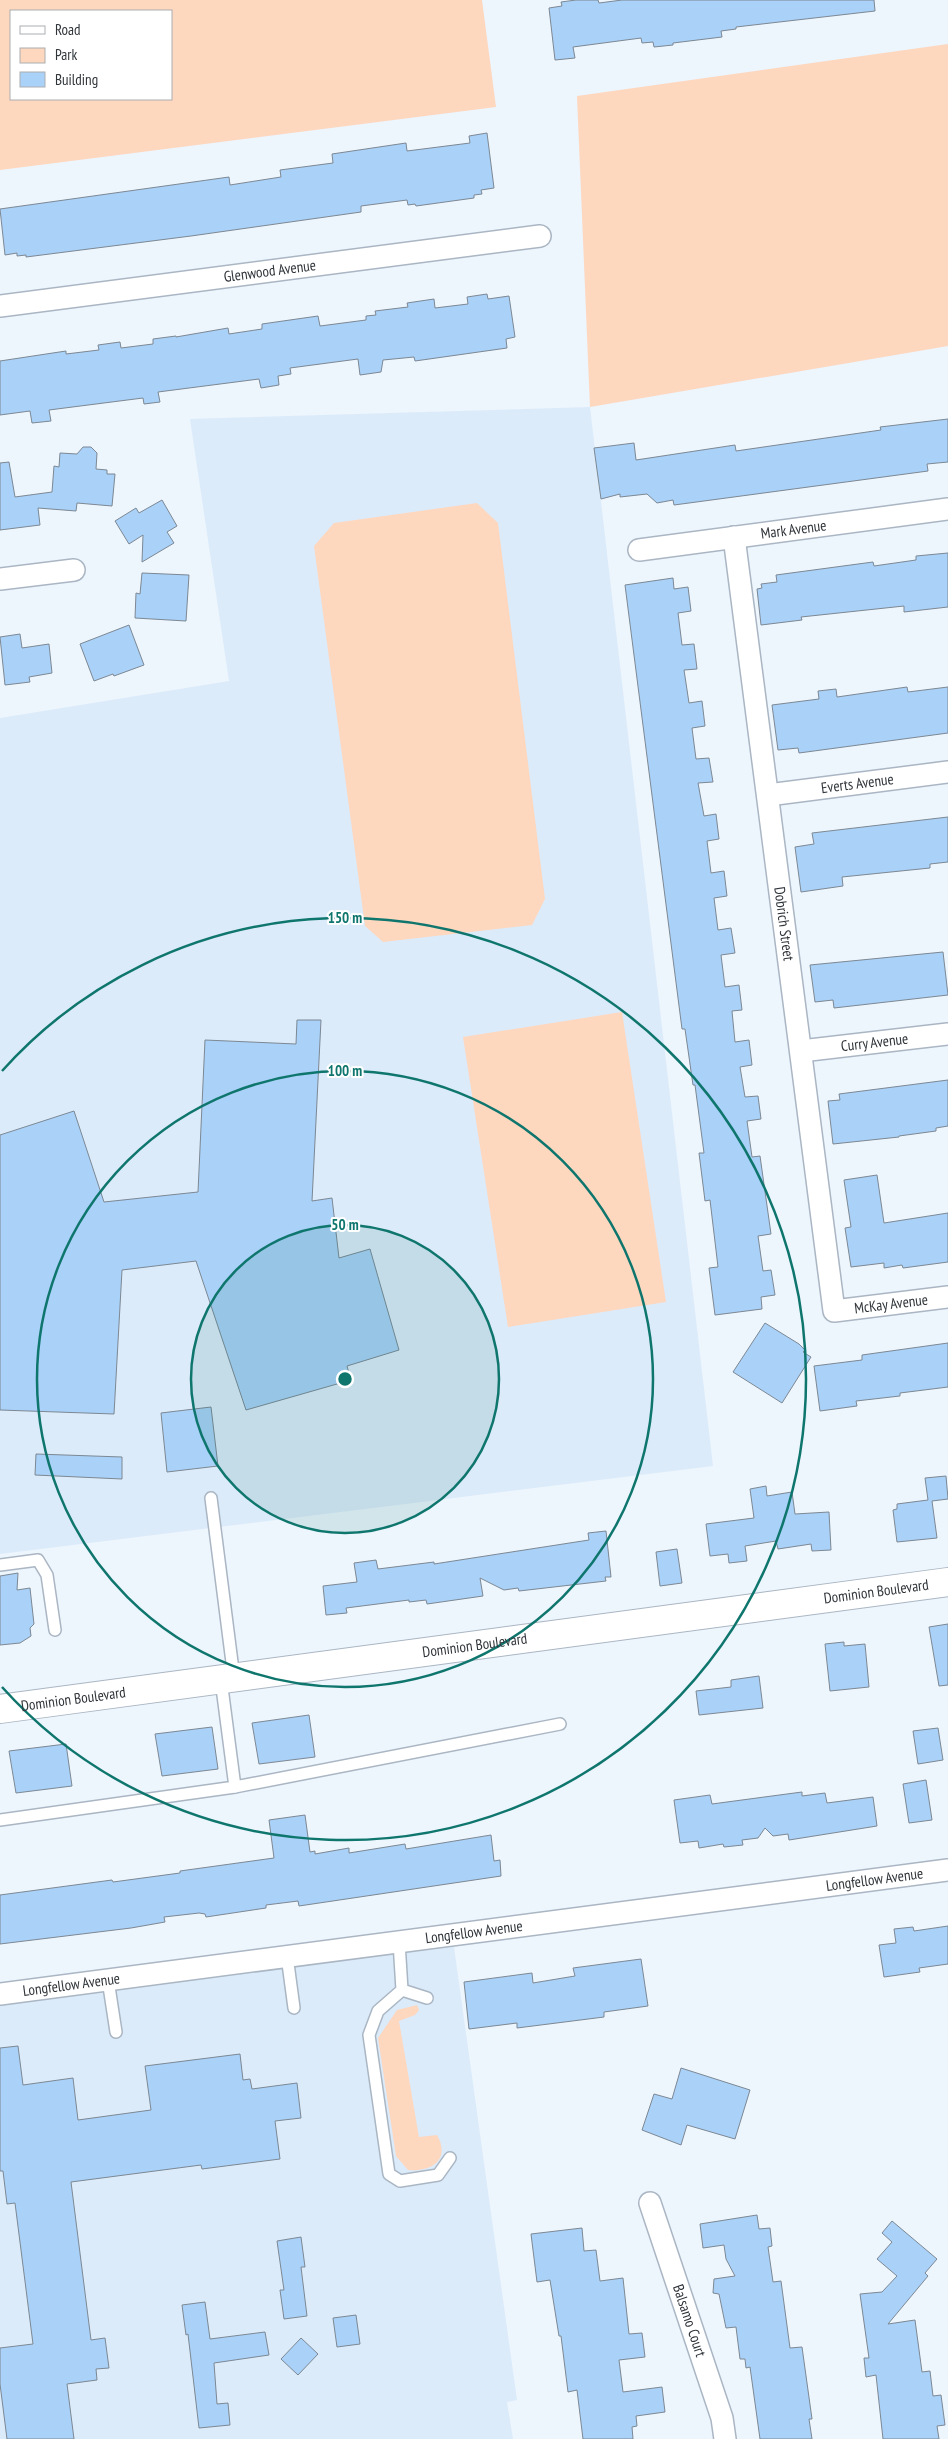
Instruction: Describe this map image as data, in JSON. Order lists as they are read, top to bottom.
{
  "streets": {
    "street": [
      "Glenwood Avenue",
      "Mark Avenue",
      "Everts Avenue",
      "Dobrich Street",
      "Curry Avenue",
      "McKay Avenue",
      "Dominion Boulevard",
      "Longfellow Avenue",
      "Balsamo Court"
    ]
  },
  "crossings": [
    ["Mark Avenue", "Dobrich Street"],
    ["Everts Avenue", "Dobrich Street"],
    ["Dobrich Street", "Curry Avenue"],
    ["Dobrich Street", "McKay Avenue"]
  ],
  "legend": ["Road", "Park", "Building"],
  "rings": ["150 m", "100 m", "50 m"]
}
